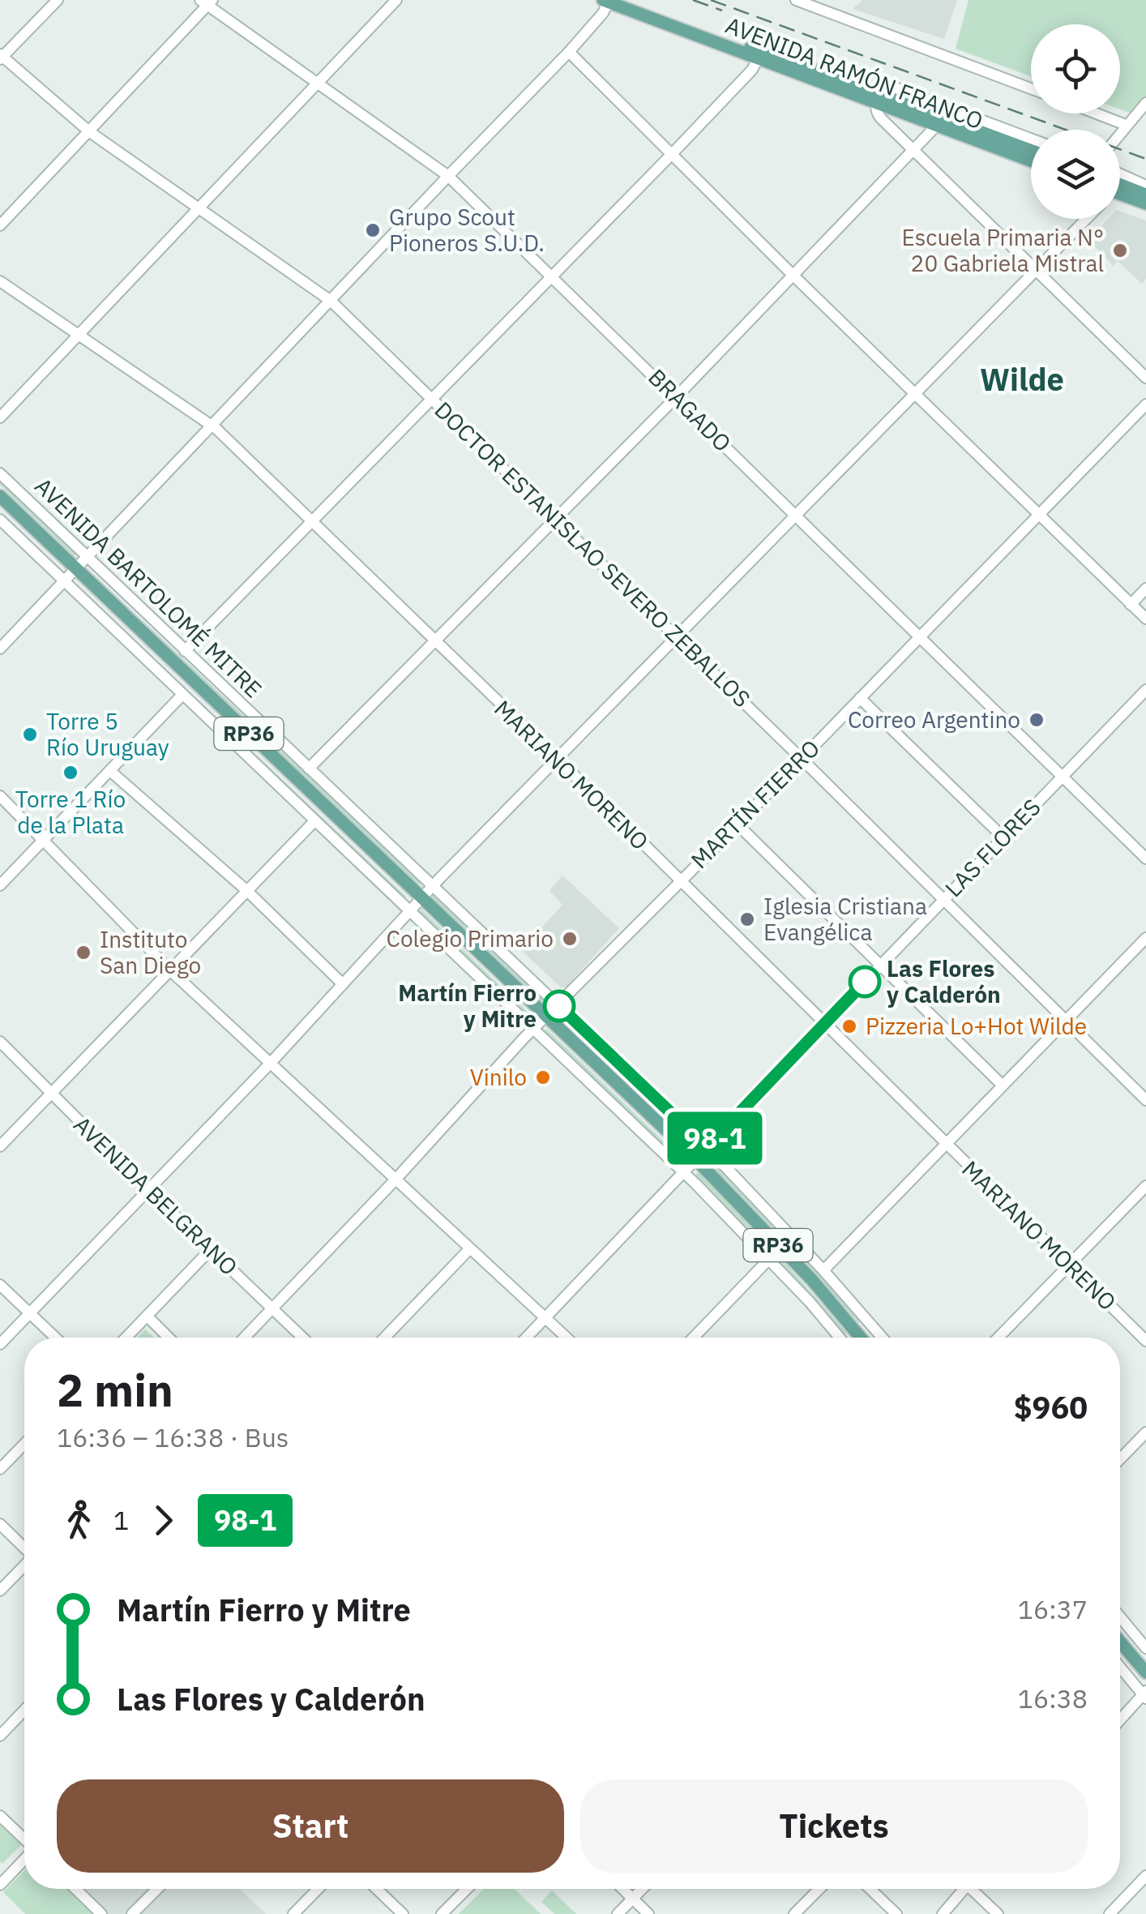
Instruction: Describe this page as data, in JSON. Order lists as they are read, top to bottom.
{
  "streets": {
    "main road": ["AVENIDA RAMÓN FRANCO", "AVENIDA BARTOLOMÉ MITRE", "RP36"],
    "street": [
      "BRAGADO",
      "DOCTOR ESTANISLAO SEVERO ZEBALLOS",
      "MARIANO MORENO",
      "MARTÍN FIERRO",
      "LAS FLORES",
      "AVENIDA BELGRANO"
    ]
  },
  "crossings": [
    ["BRAGADO", "MARTÍN FIERRO"],
    ["BRAGADO", "LAS FLORES"],
    ["DOCTOR ESTANISLAO SEVERO ZEBALLOS", "MARTÍN FIERRO"],
    ["DOCTOR ESTANISLAO SEVERO ZEBALLOS", "LAS FLORES"],
    ["AVENIDA BARTOLOMÉ MITRE", "MARTÍN FIERRO"],
    ["AVENIDA BARTOLOMÉ MITRE", "LAS FLORES"],
    ["MARIANO MORENO", "MARTÍN FIERRO"],
    ["MARIANO MORENO", "LAS FLORES"],
    ["MARTÍN FIERRO", "AVENIDA BELGRANO"]
  ],
  "districts": ["Wilde"],
  "places": [
    "Grupo Scout Pioneros S.U.D.",
    "Escuela Primaria N° 20 Gabriela Mistral",
    "Correo Argentino",
    "Torre 5 Río Uruguay",
    "Torre 1 Río de la Plata",
    "Iglesia Cristiana Evangélica",
    "Colegio Primario",
    "Instituto San Diego",
    "Las Flores y Calderón",
    "Martín Fierro y Mitre",
    "Pizzeria Lo+Hot Wilde",
    "Vinilo"
  ],
  "lines": ["bus line 98-1"],
  "page": {
    "on_map": "98-1",
    "heading": ["2 min", "16:36 – 16:38 · Bus", "$960"],
    "legs": ["1", "98-1"],
    "list": [
      {
        "name": "Martín Fierro y Mitre",
        "value": "16:37"
      },
      {
        "name": "Las Flores y Calderón",
        "value": "16:38"
      }
    ],
    "buttons": ["Start", "Tickets"]
  }
}
